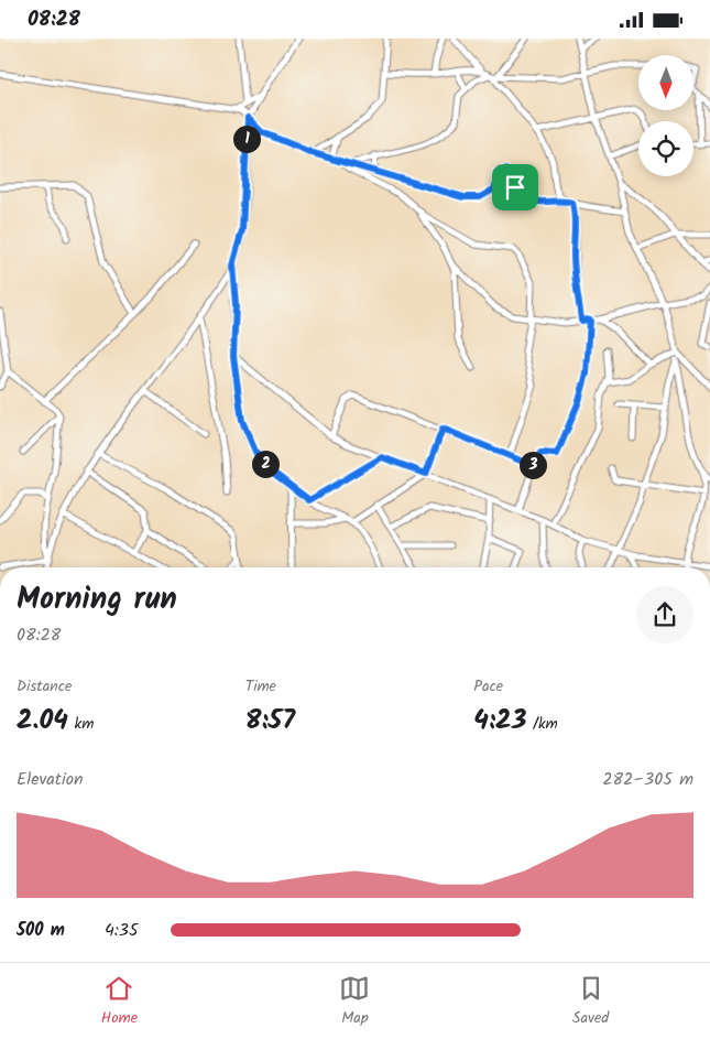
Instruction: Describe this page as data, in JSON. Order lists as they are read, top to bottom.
{
  "north": "bottom",
  "page": {
    "status": "08:28",
    "pins": ["1", "2", "3"],
    "heading": ["Morning run", "08:28"],
    "stats": [
      ["Distance", "2.04 km"],
      ["Time", "8:57"],
      ["Pace", "4:23 /km"]
    ],
    "chart": ["Elevation", "282–305 m"],
    "list": [
      {
        "name": "500 m",
        "note": "4:35"
      }
    ],
    "tabs": ["Home", "Map", "Saved"]
  }
}
